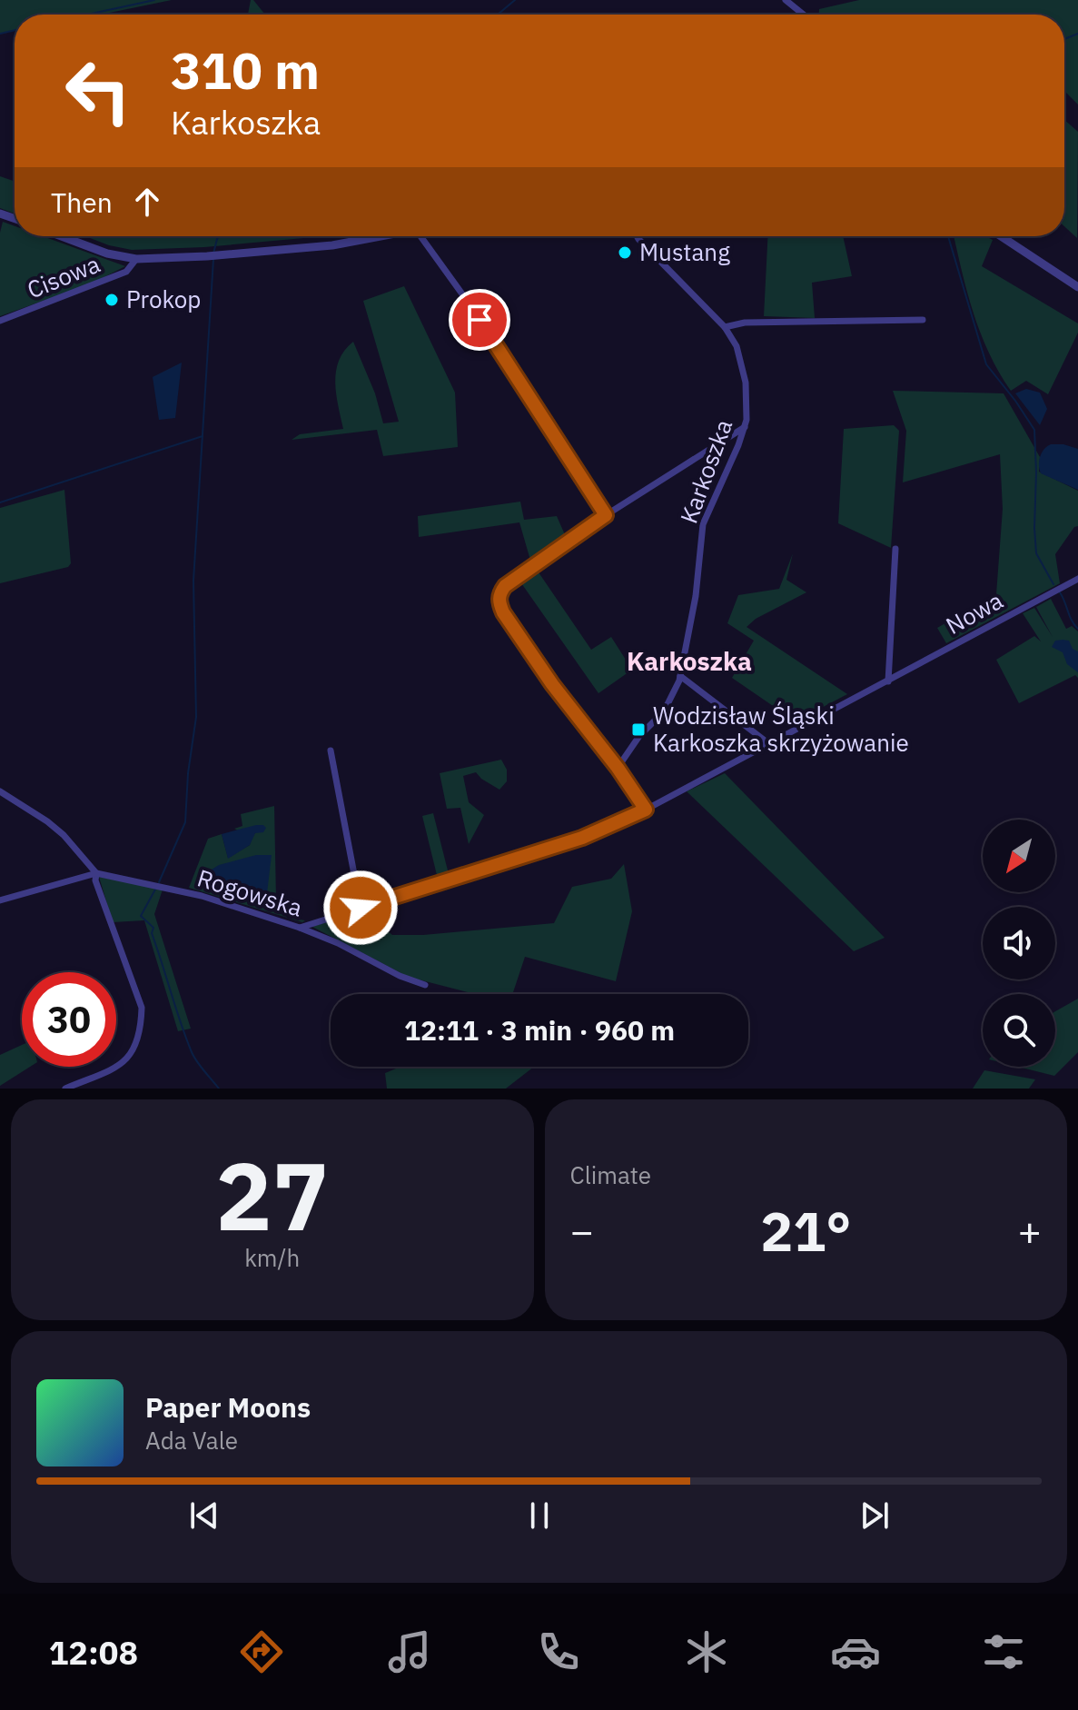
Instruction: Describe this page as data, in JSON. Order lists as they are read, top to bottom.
{
  "streets": {
    "street": [
      "Cisowa",
      "Karkoszka",
      "Nowa",
      "Rogowska"
    ]
  },
  "districts": ["Karkoszka"],
  "places": {
    "other": ["Mustang", "Prokop"],
    "transit": ["Wodzisław Śląski Karkoszka skrzyżowanie"]
  },
  "north": "bottom left",
  "page": {
    "turn": ["310 m", "Karkoszka"],
    "then": "Then",
    "limit": "30",
    "trip": "12:11 · 3 min · 960 m",
    "tile": [
      ["27", "km/h"],
      "Climate"
    ],
    "heat": ["−", "21°", "+"],
    "song": ["Paper Moons", "Ada Vale"],
    "tabs": "12:08"
  }
}
